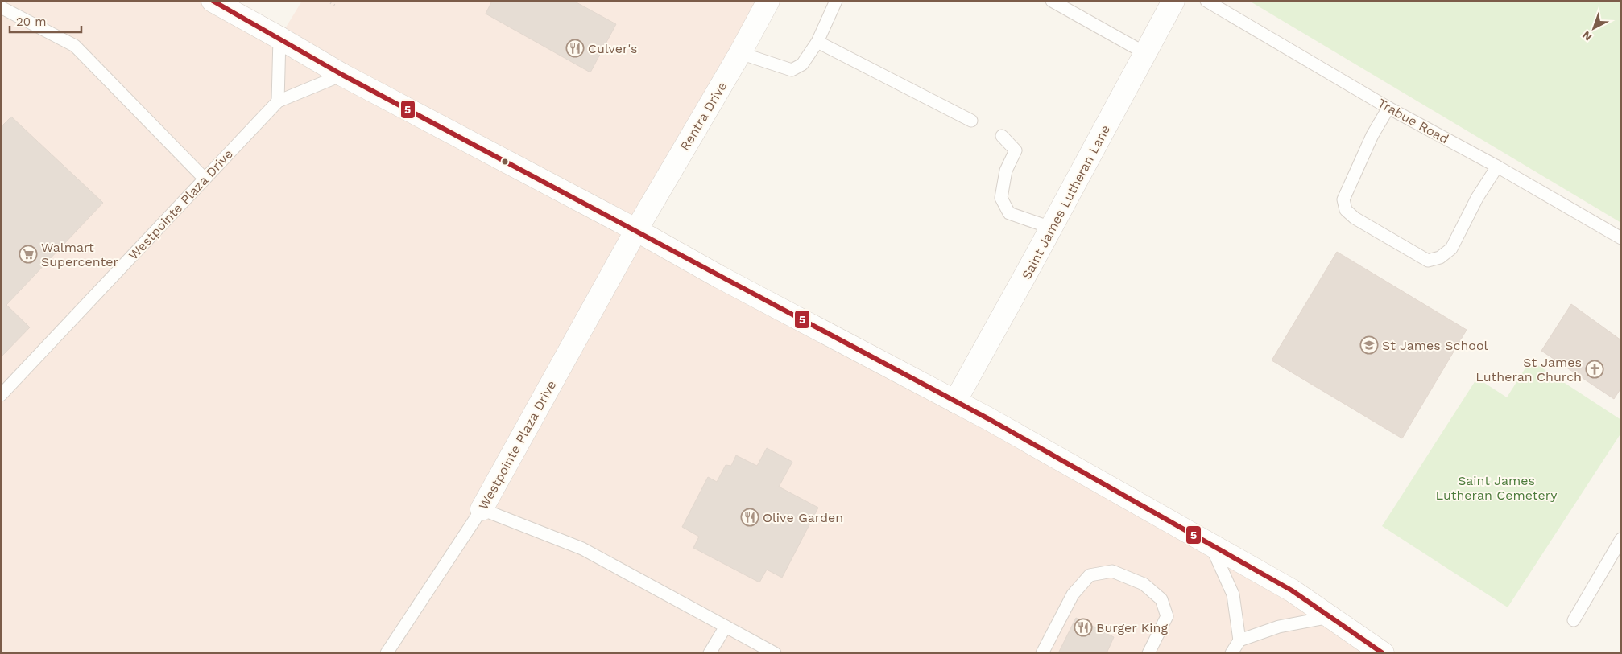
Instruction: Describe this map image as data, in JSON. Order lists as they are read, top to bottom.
{
  "streets": {
    "main road": ["Rentra Drive", "Saint James Lutheran Lane", "Westpointe Plaza Drive"],
    "lane": ["Trabue Road"]
  },
  "crossings": [
    ["Rentra Drive", "Westpointe Plaza Drive"]
  ],
  "parks": ["Saint James Lutheran Cemetery"],
  "places": {
    "restaurant": ["Culver's", "Olive Garden", "Burger King"],
    "supermarket": ["Walmart Supercenter"],
    "school or university": ["St James School"],
    "church": ["St James Lutheran Church"]
  },
  "lines": ["transit line 5"],
  "scale_bar": "20 m",
  "north": "bottom left"
}
